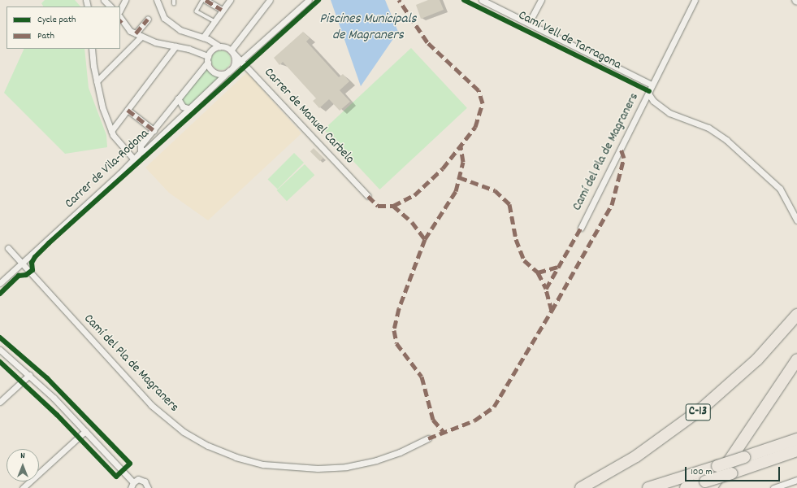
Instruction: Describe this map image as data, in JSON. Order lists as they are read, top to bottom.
{
  "streets": {
    "highway": ["C-13"],
    "street": [
      "Camí Vell de Tarragona",
      "Carrer de Manuel Carbelo",
      "Camí del Pla de Magraners",
      "Carrer de Vila-Rodona"
    ]
  },
  "crossings": [
    ["Camí Vell de Tarragona", "Camí del Pla de Magraners"],
    ["Carrer de Manuel Carbelo", "Carrer de Vila-Rodona"],
    ["Camí del Pla de Magraners", "Carrer de Vila-Rodona"]
  ],
  "water": ["Piscines Municipals de Magraners"],
  "legend": ["Cycle path", "Path"],
  "scale_bar": "100 m",
  "north": "top"
}
